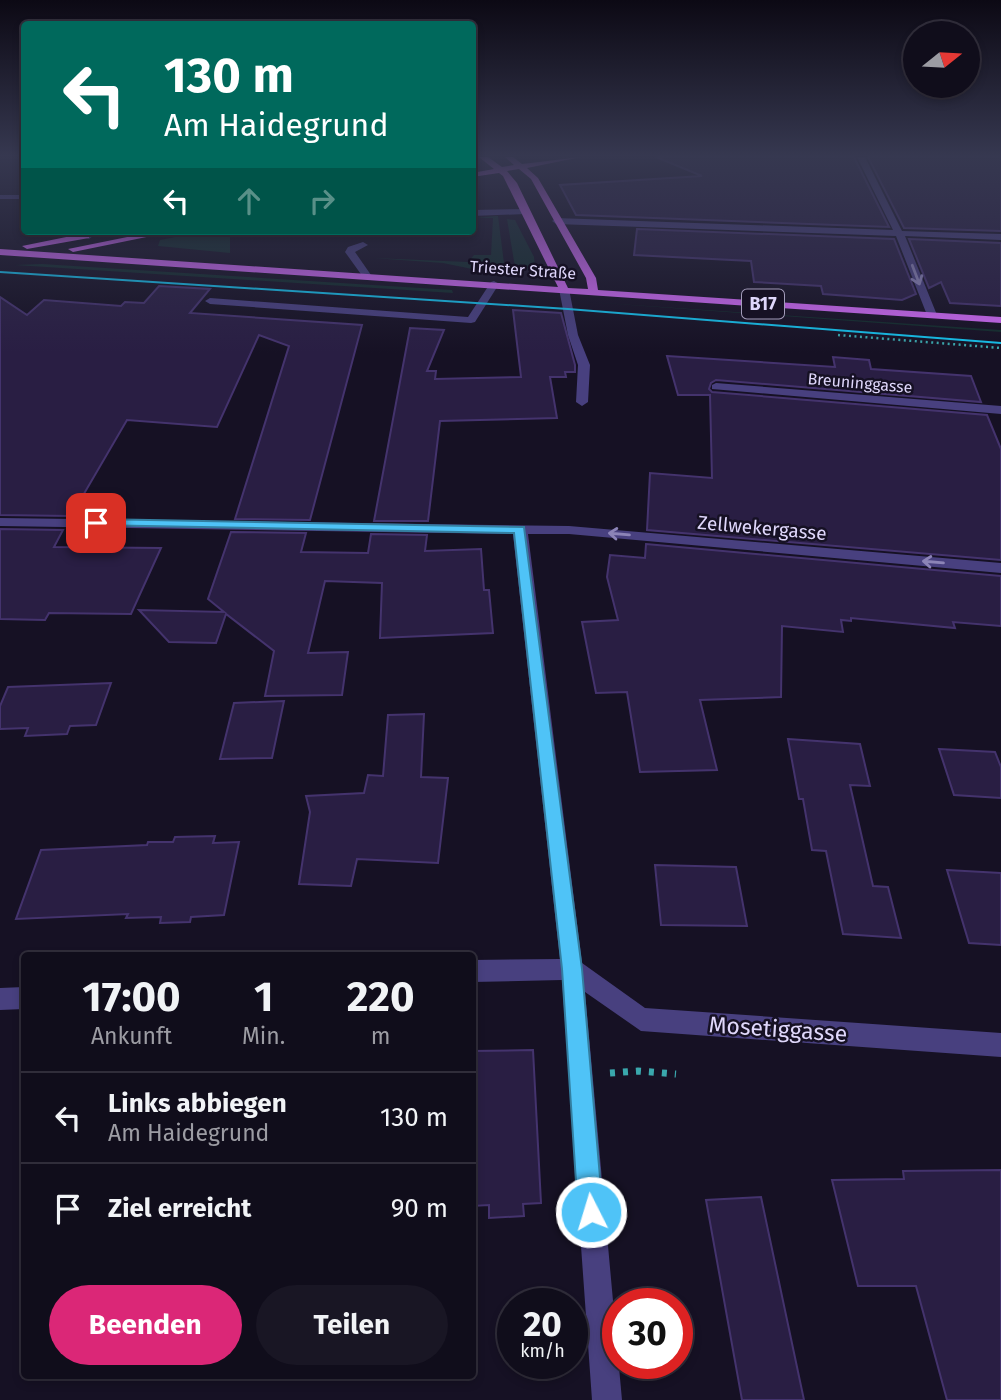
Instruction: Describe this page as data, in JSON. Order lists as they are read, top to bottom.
{
  "streets": {
    "main road": ["Triester Straße", "B17"],
    "street": ["Breuninggasse", "Zellwekergasse", "Mosetiggasse"]
  },
  "one_way": ["Zellwekergasse"],
  "north": "right",
  "page": {
    "turn": ["130 m", "Am Haidegrund"],
    "eta": [
      "17:00",
      "Ankunft",
      "1",
      "Min.",
      "220",
      "m"
    ],
    "list": [
      {
        "name": "Links abbiegen",
        "note": "Am Haidegrund",
        "value": "130 m"
      },
      {
        "name": "Ziel erreicht",
        "value": "90 m"
      }
    ],
    "buttons": ["Beenden", "Teilen"],
    "speed": "20 km/h",
    "limit": "30"
  }
}
